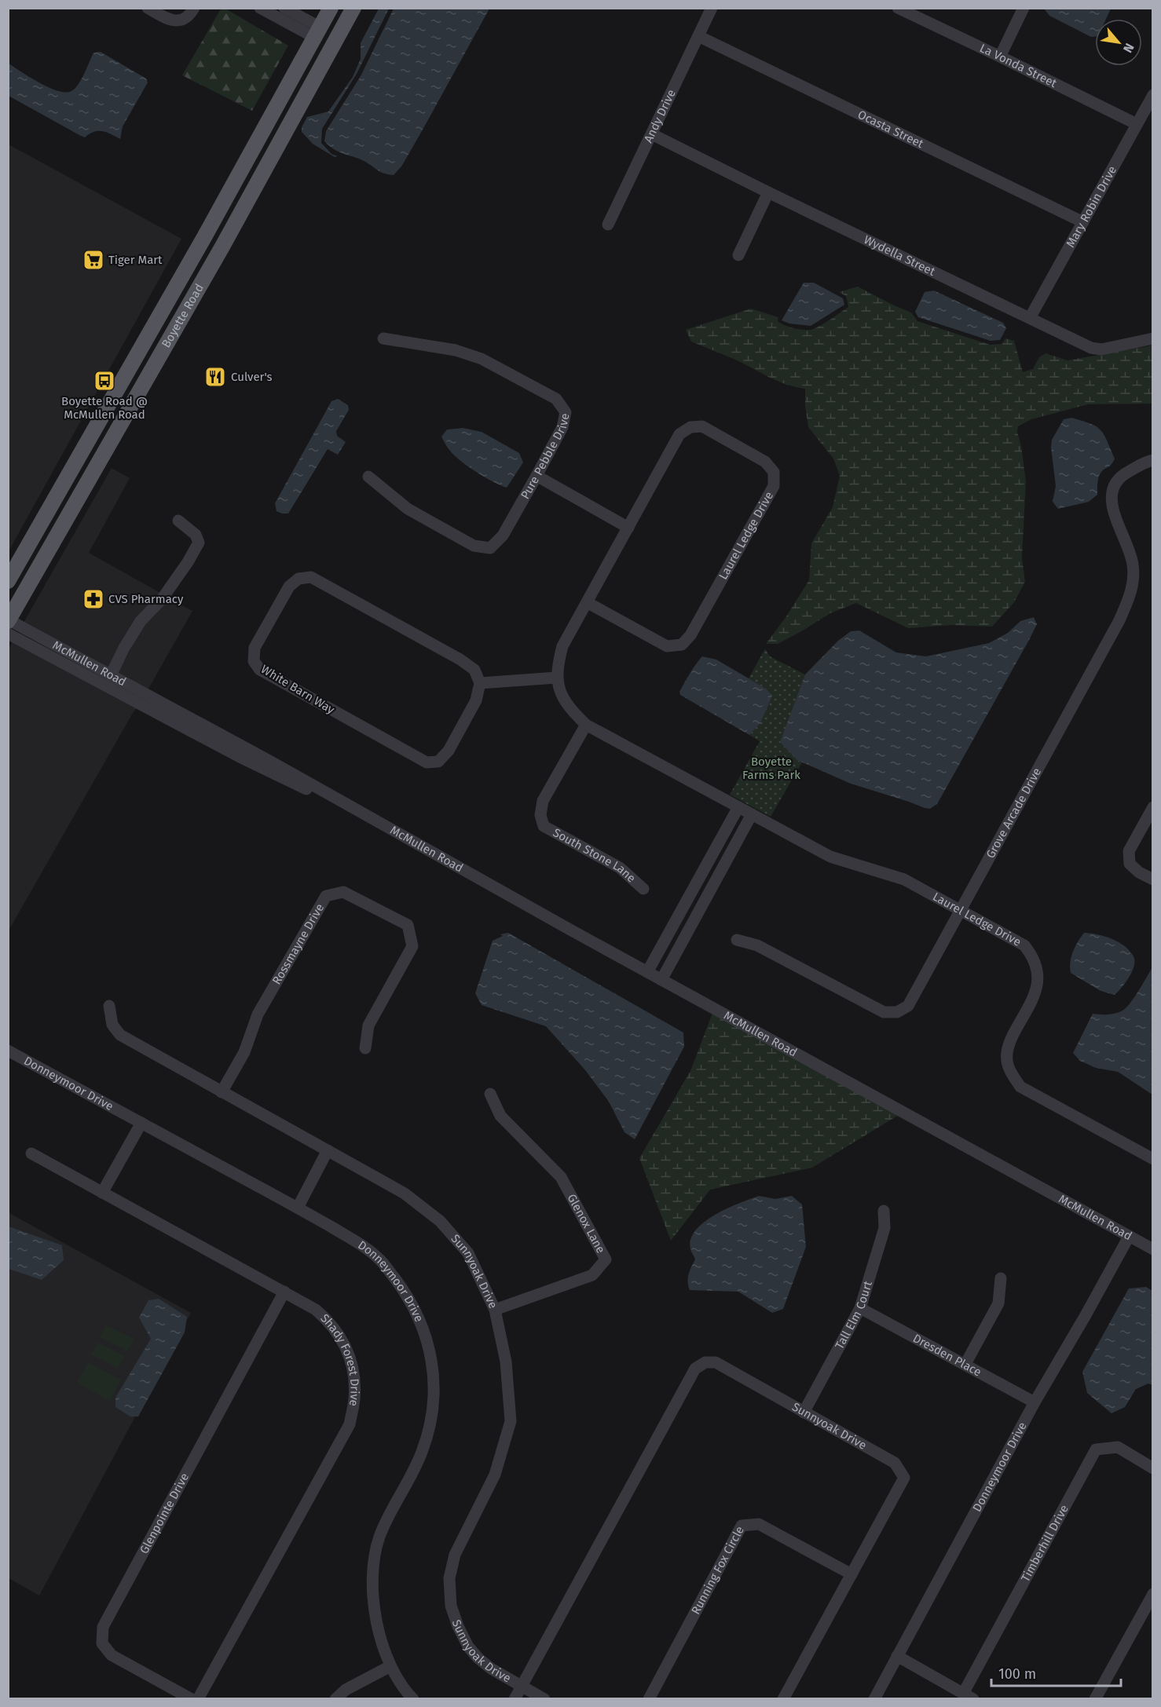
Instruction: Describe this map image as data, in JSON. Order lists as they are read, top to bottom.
{
  "streets": {
    "main road": ["Boyette Road"],
    "street": [
      "La Vonda Street",
      "Andy Drive",
      "Ocasta Street",
      "Mary Robin Drive",
      "Wydella Street",
      "Pure Pebble Drive",
      "Laurel Ledge Drive",
      "McMullen Road",
      "White Barn Way",
      "Grove Arcade Drive",
      "South Stone Lane",
      "Rossmayne Drive",
      "Donneymoor Drive",
      "Glenox Lane",
      "Sunnyoak Drive",
      "Tall Elm Court",
      "Dresden Place",
      "Shady Forest Drive",
      "Glenpointe Drive",
      "Timberhill Drive",
      "Running Fox Circle"
    ]
  },
  "crossings": [
    ["La Vonda Street", "Mary Robin Drive"],
    ["Andy Drive", "Ocasta Street"],
    ["Andy Drive", "Wydella Street"],
    ["Ocasta Street", "Mary Robin Drive"],
    ["Mary Robin Drive", "Wydella Street"],
    ["Boyette Road", "McMullen Road"],
    ["Laurel Ledge Drive", "Grove Arcade Drive"],
    ["Laurel Ledge Drive", "South Stone Lane"],
    ["McMullen Road", "Donneymoor Drive"],
    ["Rossmayne Drive", "Sunnyoak Drive"],
    ["Donneymoor Drive", "Dresden Place"],
    ["Glenox Lane", "Sunnyoak Drive"],
    ["Sunnyoak Drive", "Tall Elm Court"],
    ["Sunnyoak Drive", "Running Fox Circle"],
    ["Tall Elm Court", "Dresden Place"],
    ["Shady Forest Drive", "Glenpointe Drive"]
  ],
  "parks": ["Boyette Farms Park"],
  "places": {
    "supermarket": ["Tiger Mart"],
    "restaurant": ["Culver's"],
    "bus stop": ["Boyette Road @ McMullen Road"],
    "pharmacy": ["CVS Pharmacy"]
  },
  "scale_bar": "100 m",
  "north": "bottom right"
}
